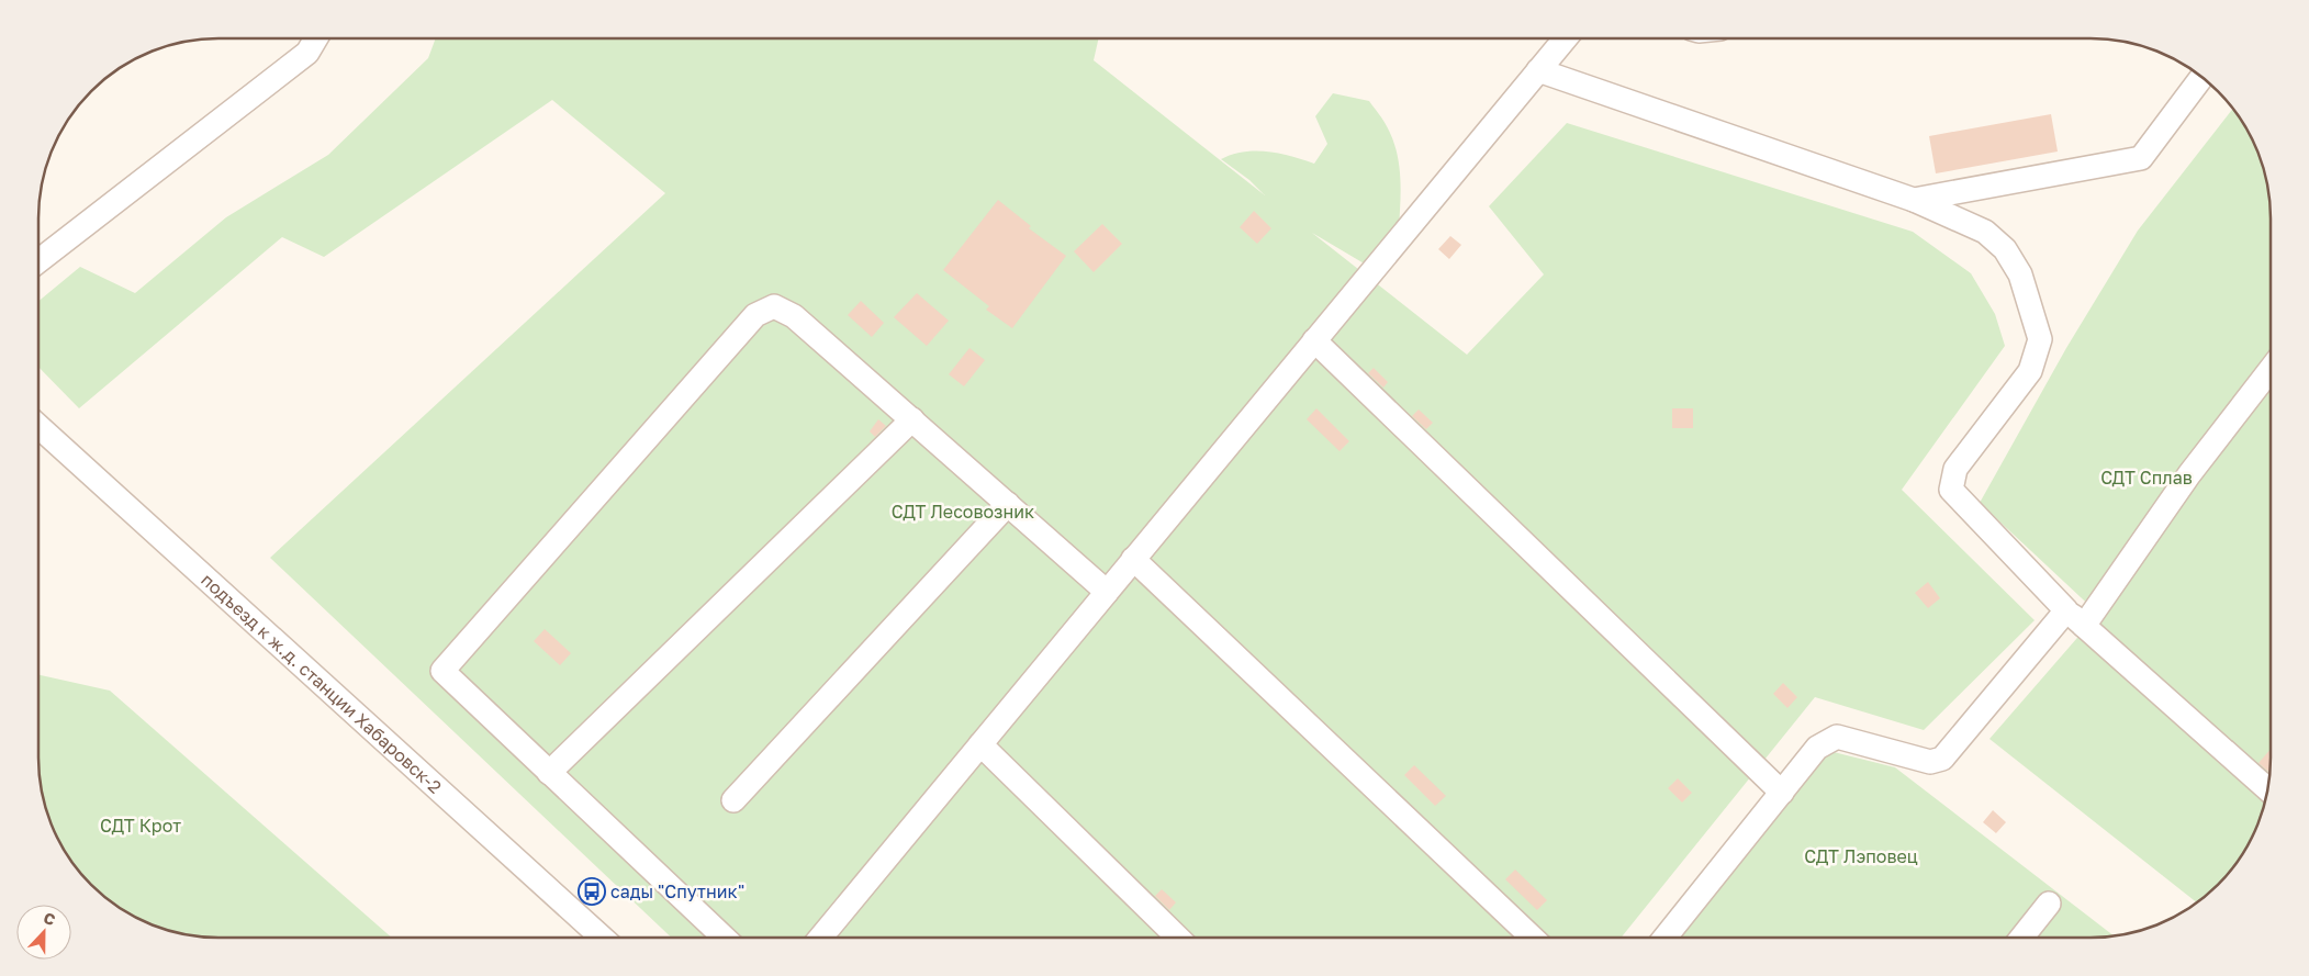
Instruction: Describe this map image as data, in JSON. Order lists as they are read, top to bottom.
{
  "streets": {
    "street": ["подъезд к ж.д. станции Хабаровск-2"]
  },
  "parks": [
    "СДТ Сплав",
    "СДТ Лесовозник",
    "СДТ Крот",
    "СДТ Лэповец"
  ],
  "places": {
    "bus stop": ["сады \"Спутник\""]
  },
  "north": "top"
}
